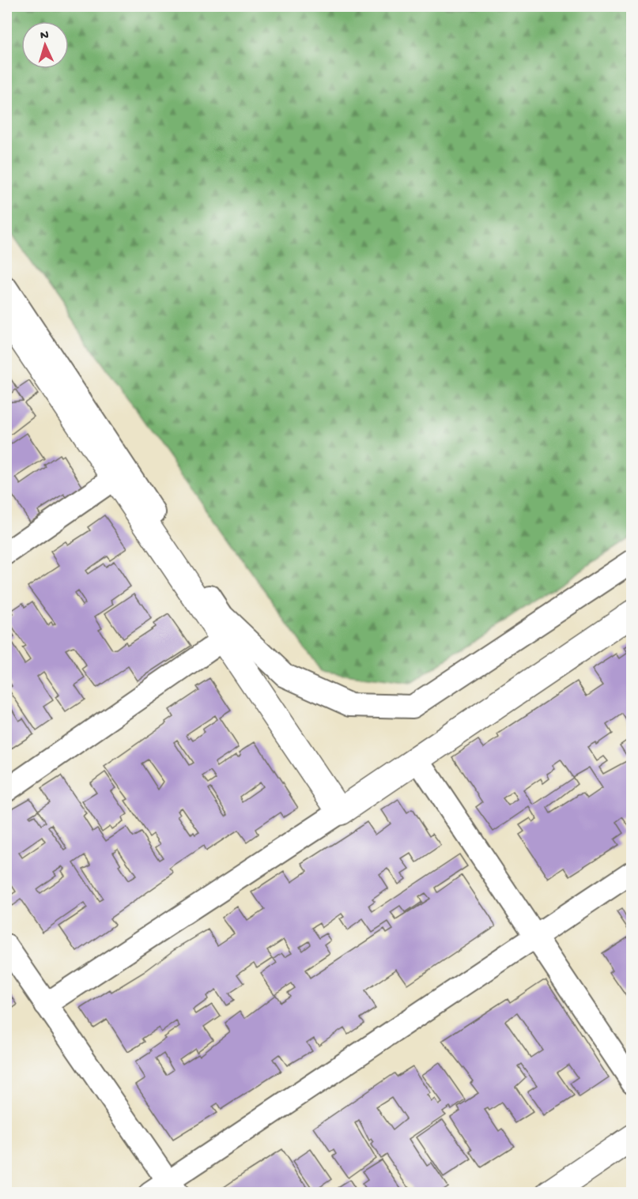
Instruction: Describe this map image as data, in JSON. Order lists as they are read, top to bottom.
{
  "north": "top"
}
